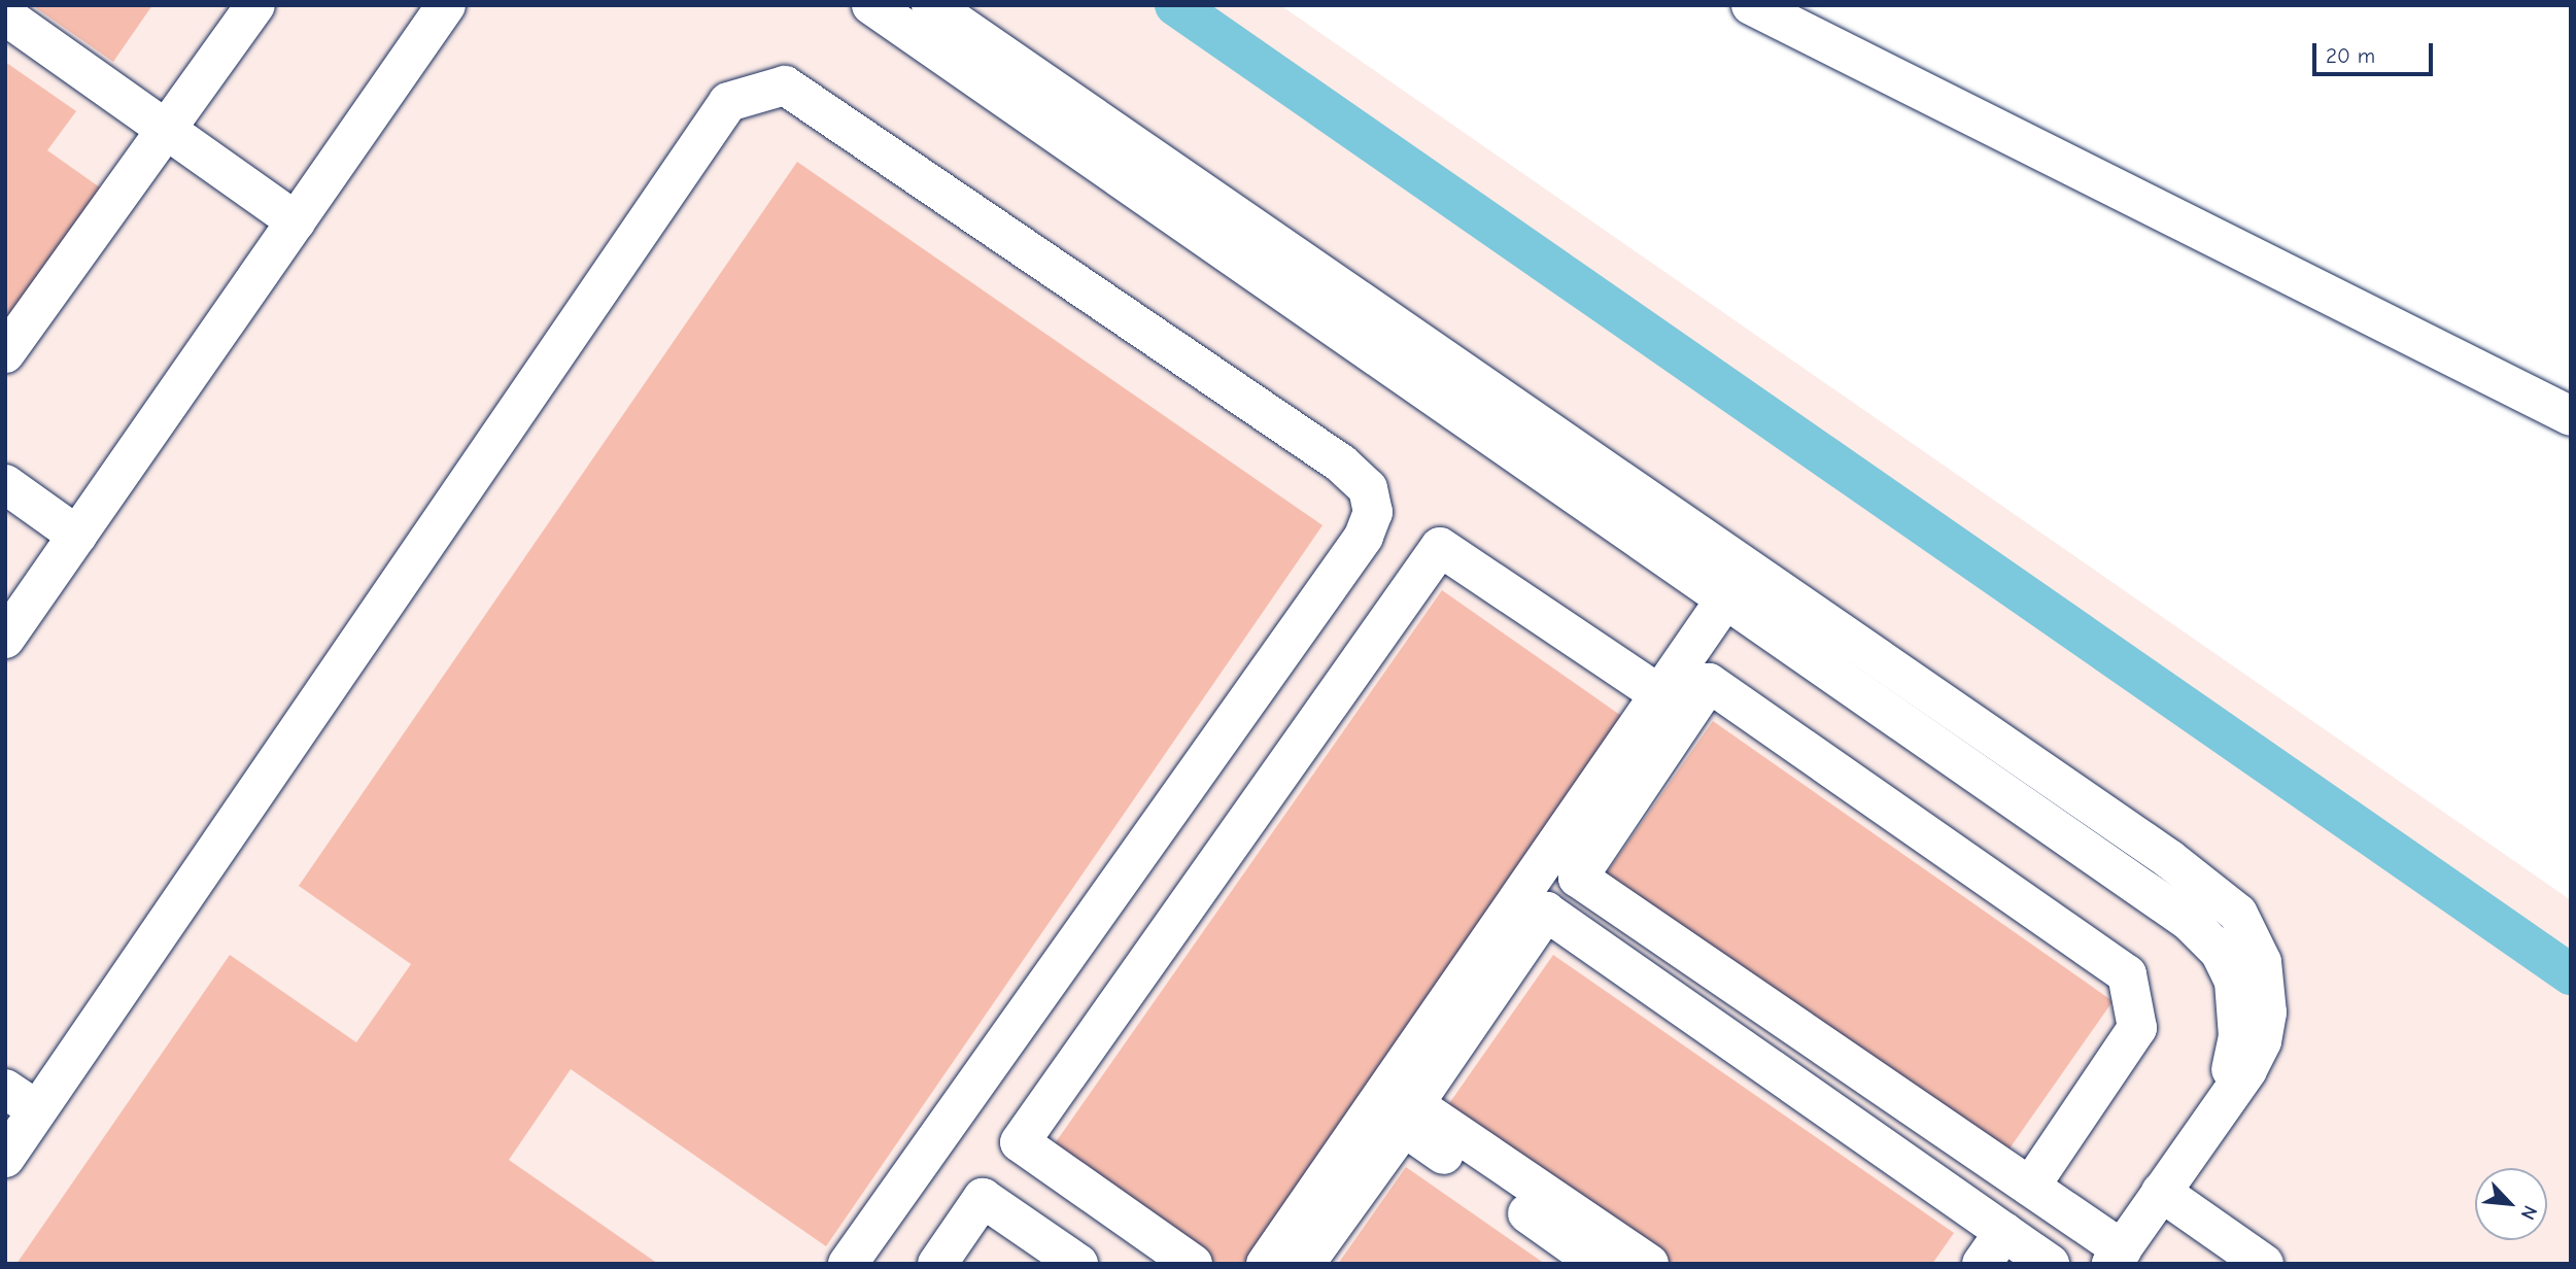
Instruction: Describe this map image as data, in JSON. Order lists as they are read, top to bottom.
{
  "scale_bar": "20 m",
  "north": "bottom right"
}
